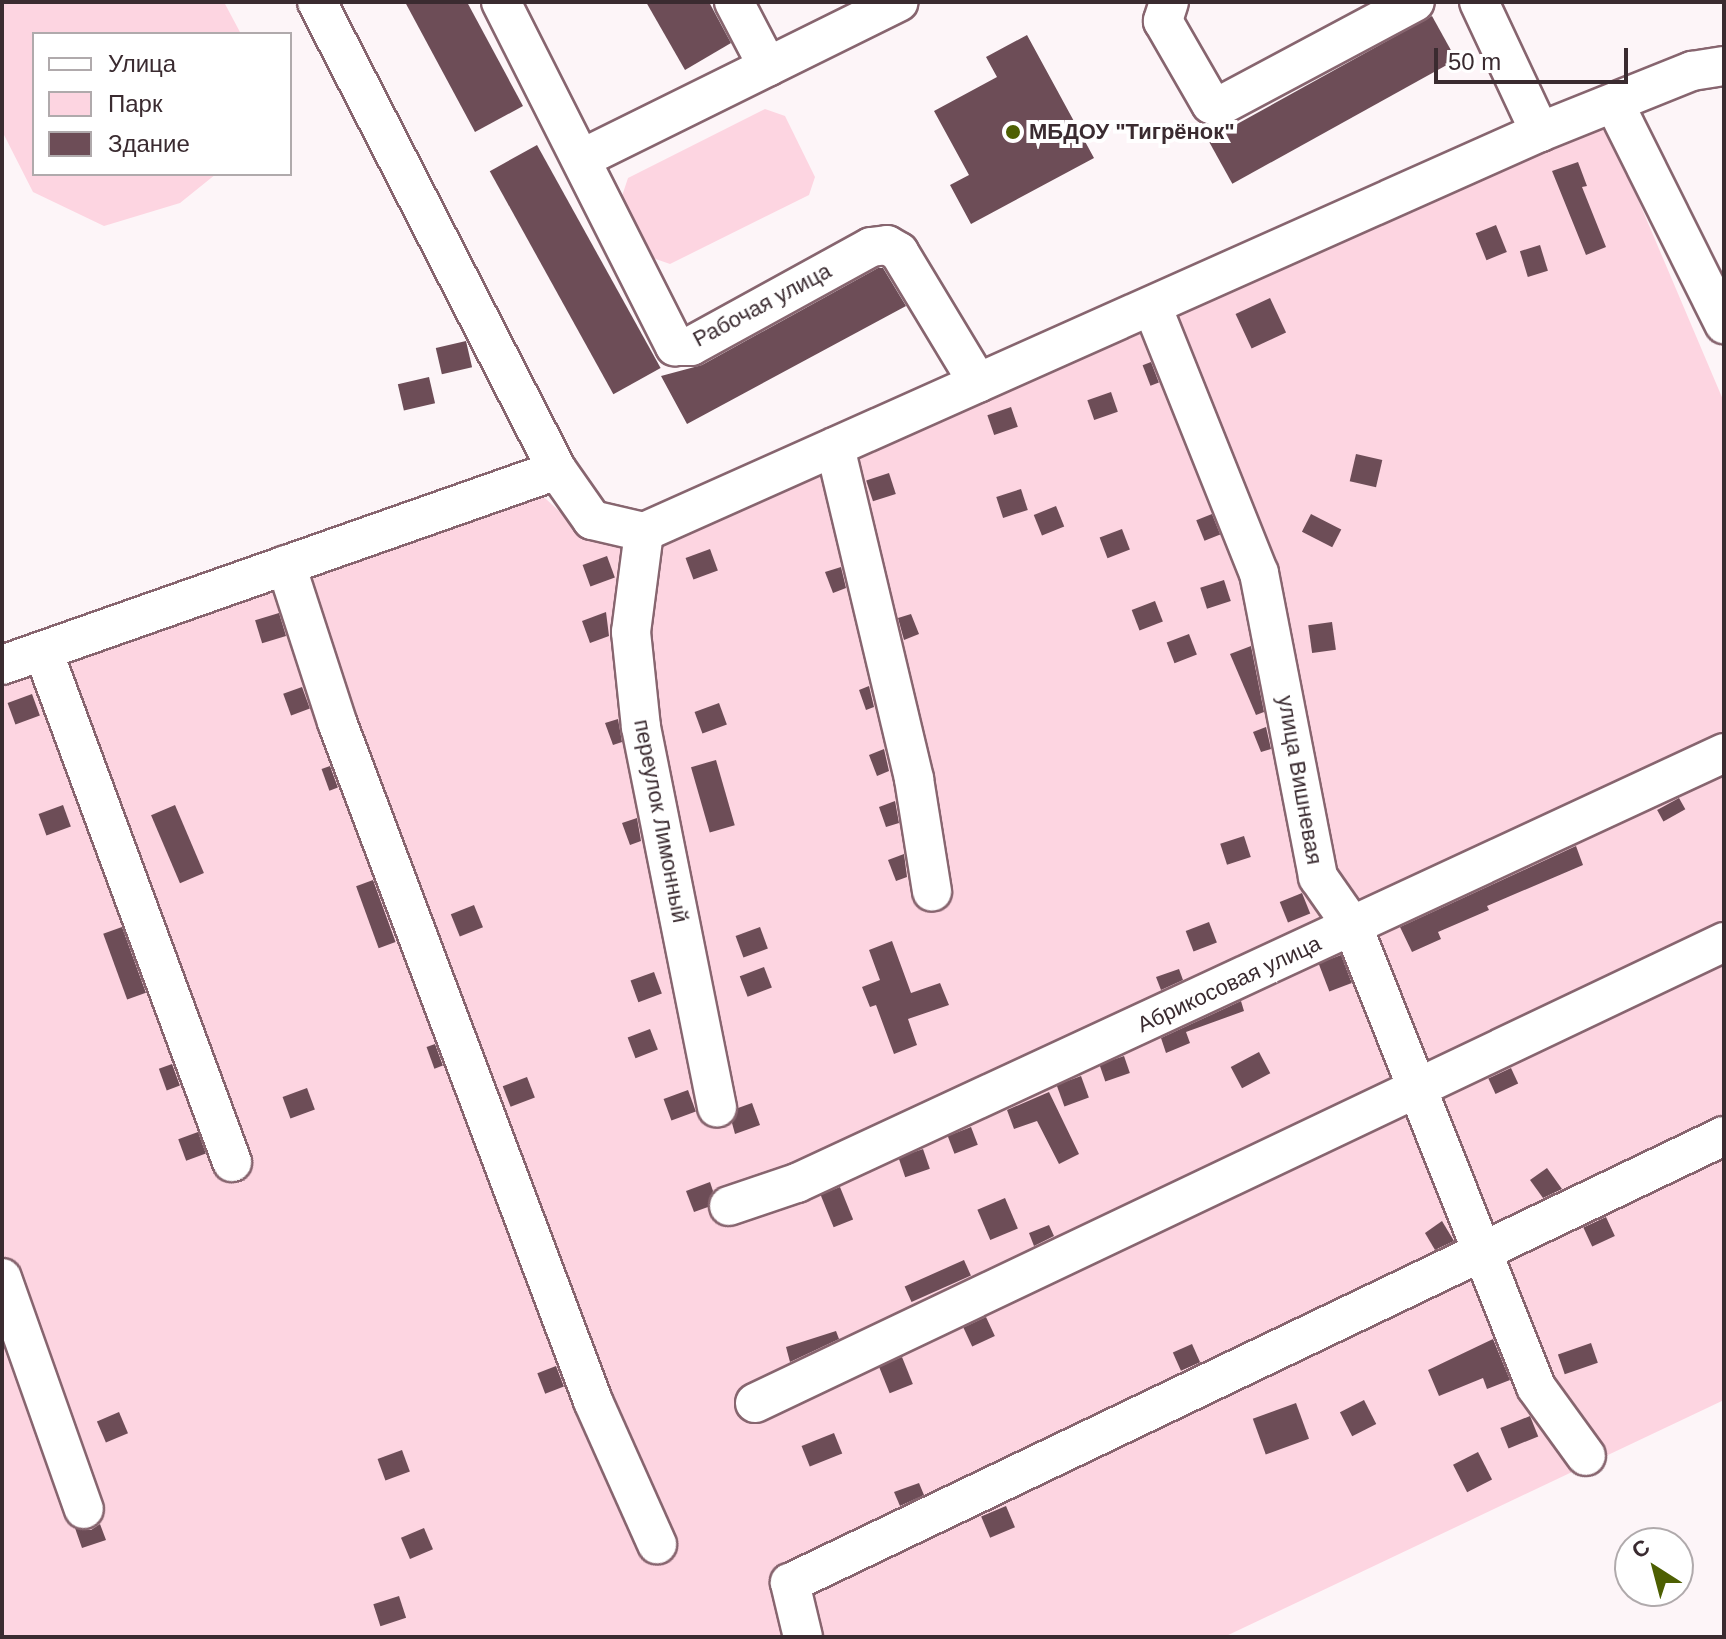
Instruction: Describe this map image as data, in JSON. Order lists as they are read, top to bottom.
{
  "streets": {
    "street": [
      "Рабочая улица",
      "улица Вишневая",
      "переулок Лимонный",
      "Абрикосовая улица"
    ]
  },
  "crossings": [
    ["улица Вишневая", "Абрикосовая улица"]
  ],
  "places": ["МБДОУ \"Тигрёнок\""],
  "legend": ["Улица", "Парк", "Здание"],
  "scale_bar": "50 m",
  "north": "top left"
}
